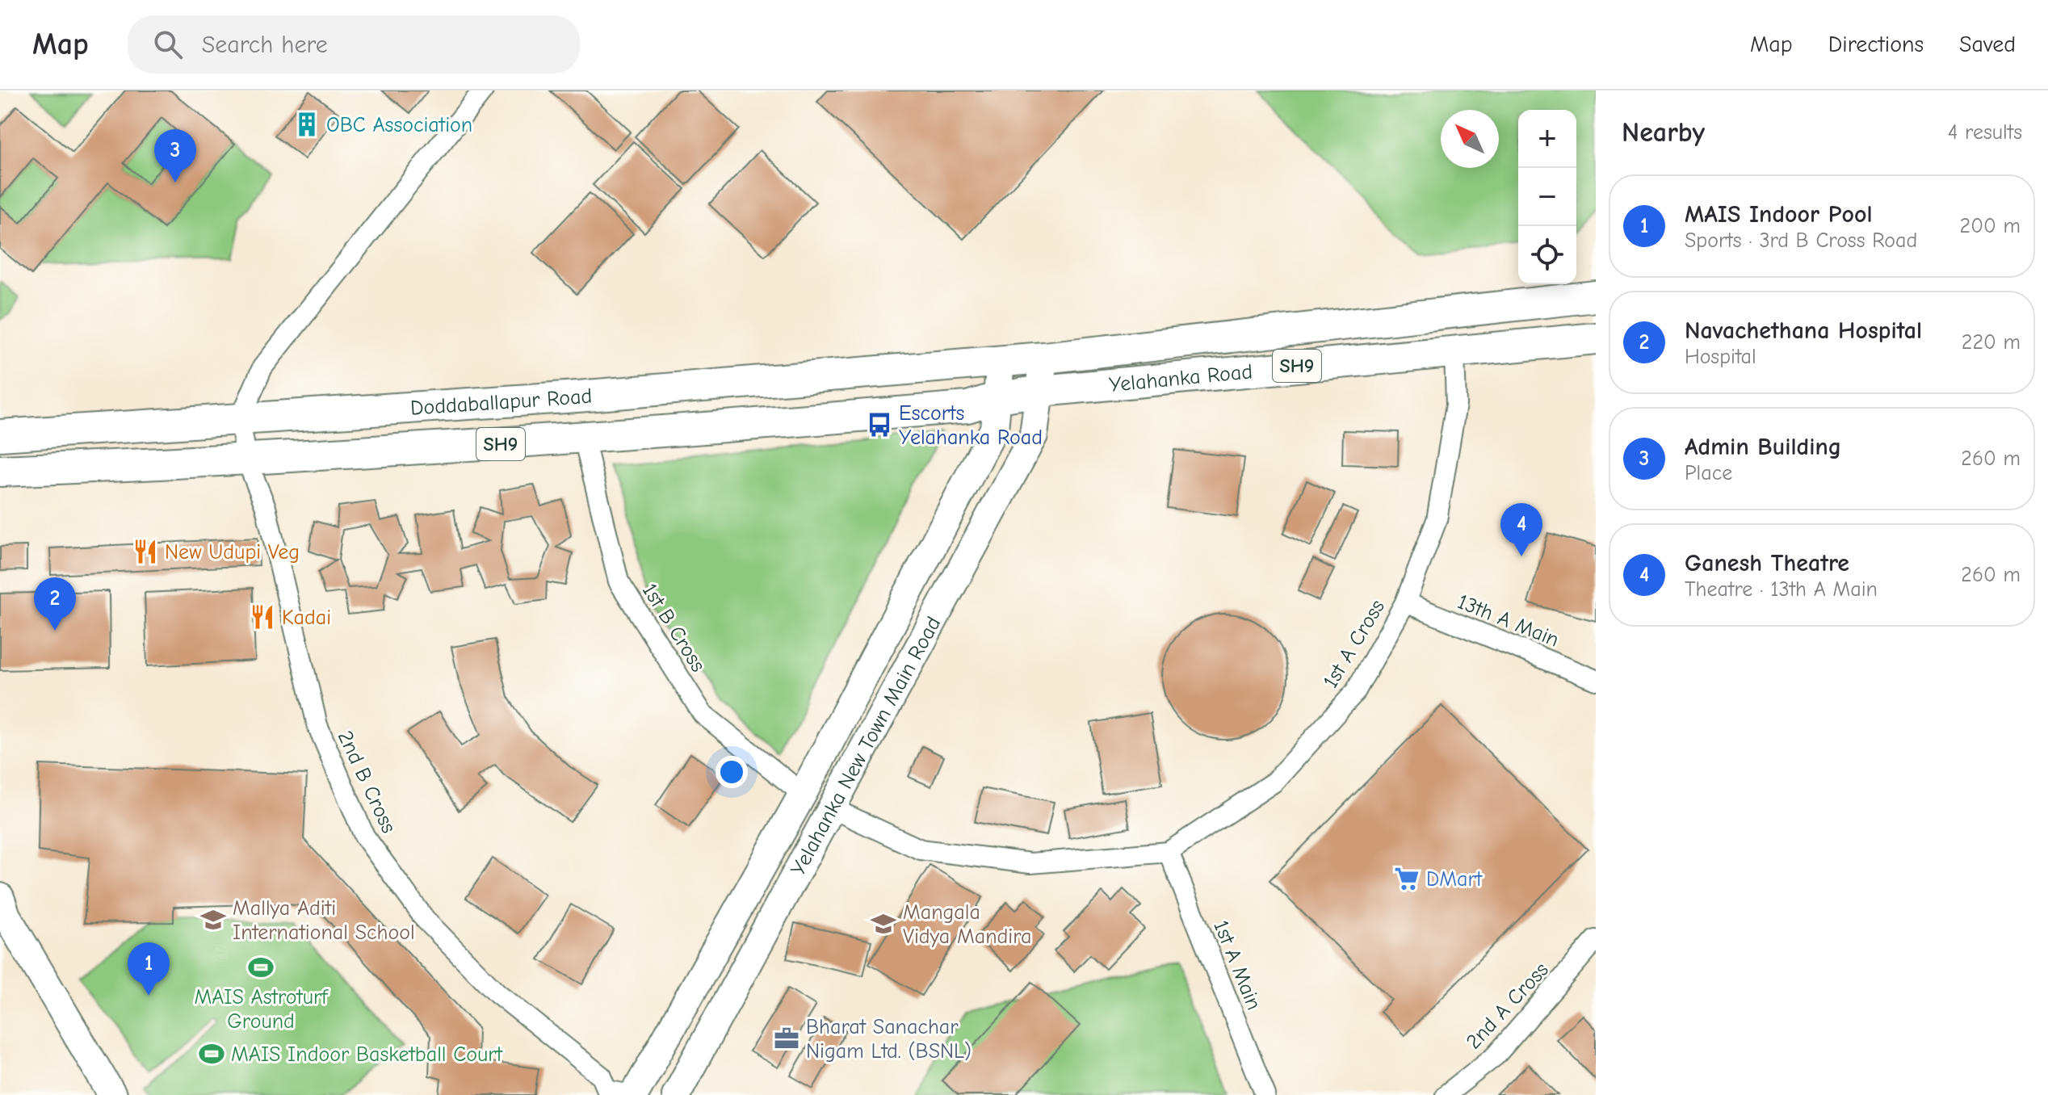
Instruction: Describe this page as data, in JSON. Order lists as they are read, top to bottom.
{
  "streets": {
    "main road": [
      "SH9",
      "Yelahanka Road",
      "Doddaballapur Road",
      "Yelahanka New Town Main Road"
    ],
    "street": [
      "13th A Main",
      "1st B Cross",
      "1st A Cross",
      "2nd B Cross",
      "1st A Main",
      "2nd A Cross"
    ]
  },
  "crossings": [
    ["Yelahanka Road", "Doddaballapur Road"],
    ["Yelahanka Road", "1st A Cross"],
    ["Yelahanka Road", "Yelahanka New Town Main Road"],
    ["Doddaballapur Road", "1st B Cross"],
    ["Doddaballapur Road", "Yelahanka New Town Main Road"],
    ["Doddaballapur Road", "2nd B Cross"],
    ["13th A Main", "1st A Cross"],
    ["1st B Cross", "Yelahanka New Town Main Road"],
    ["1st A Cross", "1st A Main"],
    ["Yelahanka New Town Main Road", "2nd B Cross"]
  ],
  "places": {
    "building": ["OBC Association"],
    "bus stop": ["Escorts Yelahanka Road"],
    "restaurant": ["New Udupi Veg", "Kadai"],
    "supermarket": ["DMart"],
    "school or university": ["Mallya Aditi International School", "Mangala Vidya Mandira"],
    "sports": ["MAIS Astroturf Ground", "MAIS Indoor Basketball Court"],
    "office": ["Bharat Sanachar Nigam Ltd. (BSNL)"]
  },
  "north": "top left",
  "page": {
    "header": "Map",
    "search": "Search here",
    "nav": ["Map", "Directions", "Saved"],
    "heading": ["Nearby", "4 results"],
    "map_buttons": ["+", "−"],
    "pins": [
      "3",
      "4",
      "2",
      "1"
    ],
    "list": [
      {
        "mark": "1",
        "name": "MAIS Indoor Pool",
        "note": "Sports · 3rd B Cross Road",
        "value": "200 m"
      },
      {
        "mark": "2",
        "name": "Navachethana Hospital",
        "note": "Hospital",
        "value": "220 m"
      },
      {
        "mark": "3",
        "name": "Admin Building",
        "note": "Place",
        "value": "260 m"
      },
      {
        "mark": "4",
        "name": "Ganesh Theatre",
        "note": "Theatre · 13th A Main",
        "value": "260 m"
      }
    ]
  }
}
